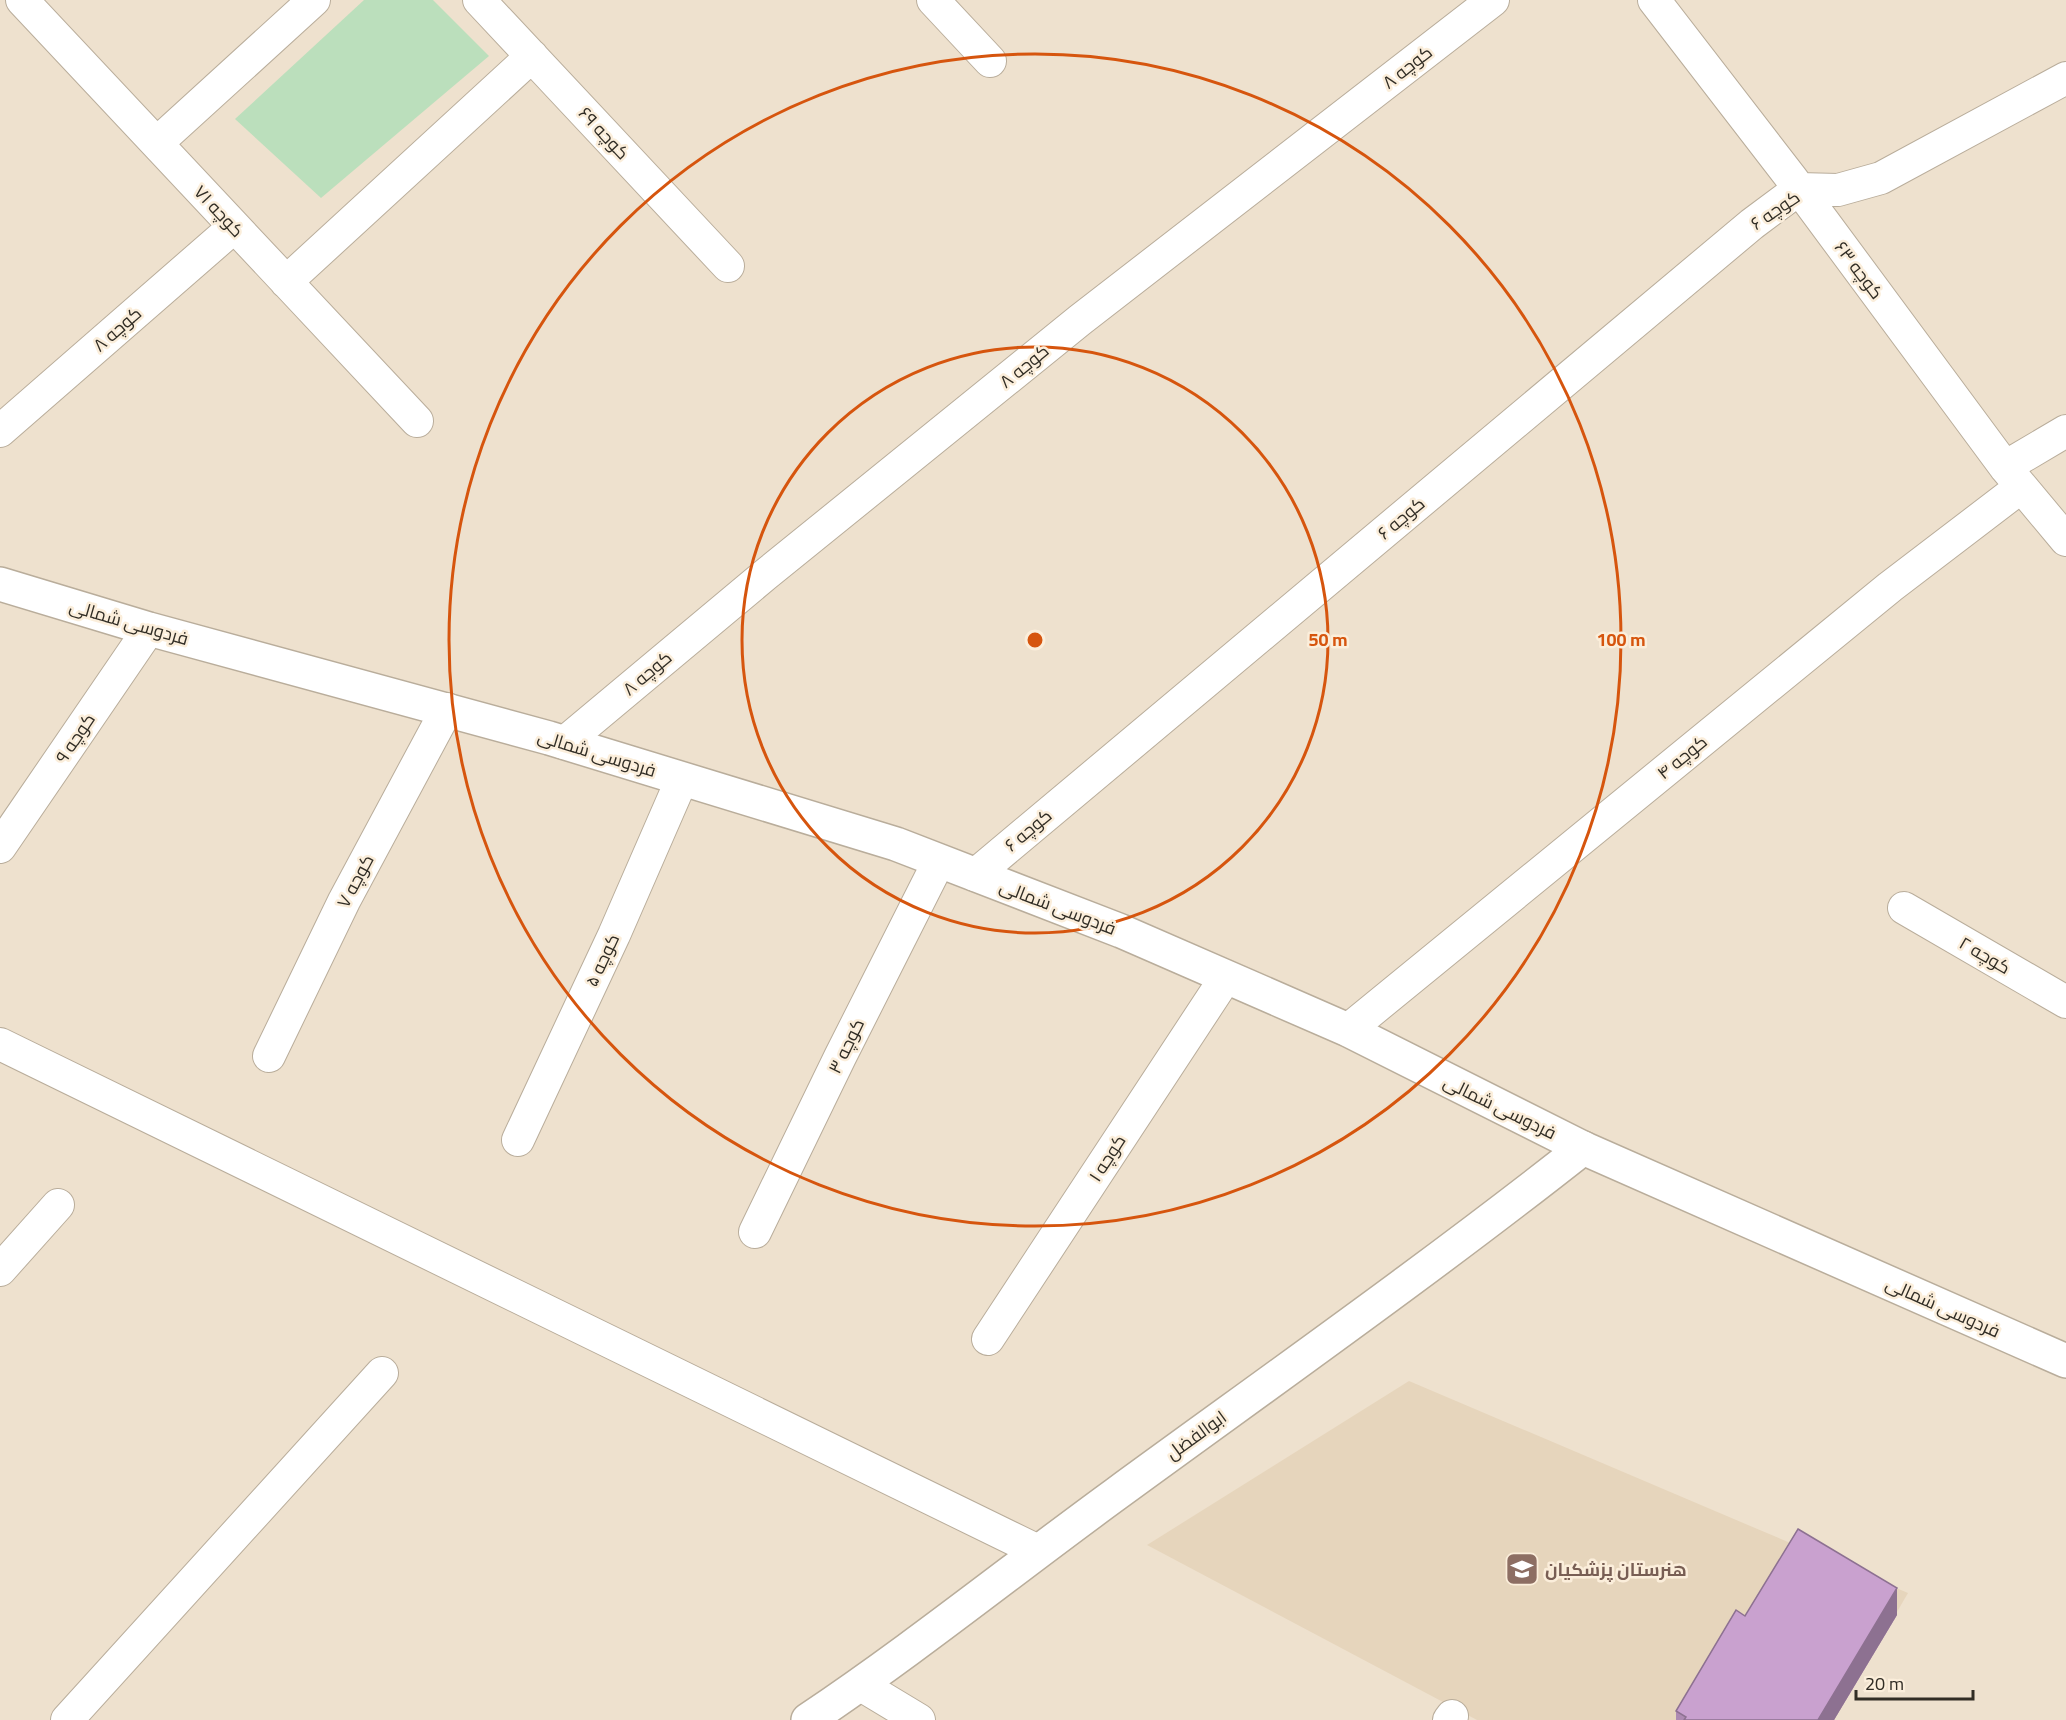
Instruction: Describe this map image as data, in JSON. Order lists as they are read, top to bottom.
{
  "streets": {
    "main road": ["فردوسی شمالی", "ابوالفضل"],
    "street": [
      "کوچه ۸",
      "کوچه ۶۹",
      "کوچه ۶",
      "کوچه ۷۱",
      "کوچه ۶۳",
      "کوچه ۹",
      "کوچه ۴",
      "کوچه ۷",
      "کوچه ۲",
      "کوچه ۵",
      "کوچه ۳",
      "کوچه ۱"
    ]
  },
  "crossings": [
    ["کوچه ۸", "کوچه ۷۱"],
    ["کوچه ۸", "فردوسی شمالی"],
    ["کوچه ۶", "کوچه ۶۳"],
    ["کوچه ۶", "فردوسی شمالی"],
    ["کوچه ۶۳", "کوچه ۴"],
    ["فردوسی شمالی", "کوچه ۹"],
    ["فردوسی شمالی", "کوچه ۴"],
    ["فردوسی شمالی", "کوچه ۷"],
    ["فردوسی شمالی", "کوچه ۵"],
    ["فردوسی شمالی", "کوچه ۳"],
    ["فردوسی شمالی", "کوچه ۱"],
    ["فردوسی شمالی", "ابوالفضل"]
  ],
  "places": {
    "school or university": ["هنرستان پزشکیان"]
  },
  "scale_bar": "20 m",
  "rings": ["50 m", "100 m"]
}
